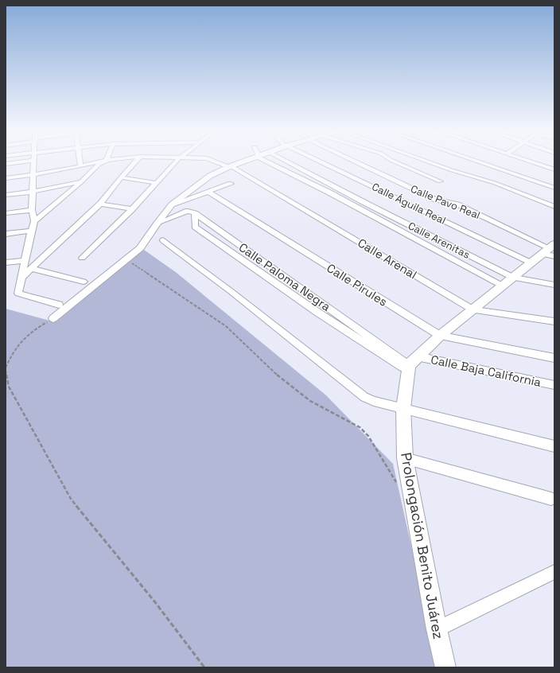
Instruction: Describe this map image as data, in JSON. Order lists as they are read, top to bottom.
{
  "streets": {
    "main road": ["Prolongación Benito Juárez"],
    "street": [
      "Calle Pavo Real",
      "Calle Águila Real",
      "Calle Arenitas",
      "Calle Arenal",
      "Calle Pirules",
      "Calle Baja California"
    ]
  },
  "crossings": [
    ["Calle Baja California", "Prolongación Benito Juárez"]
  ]
}
